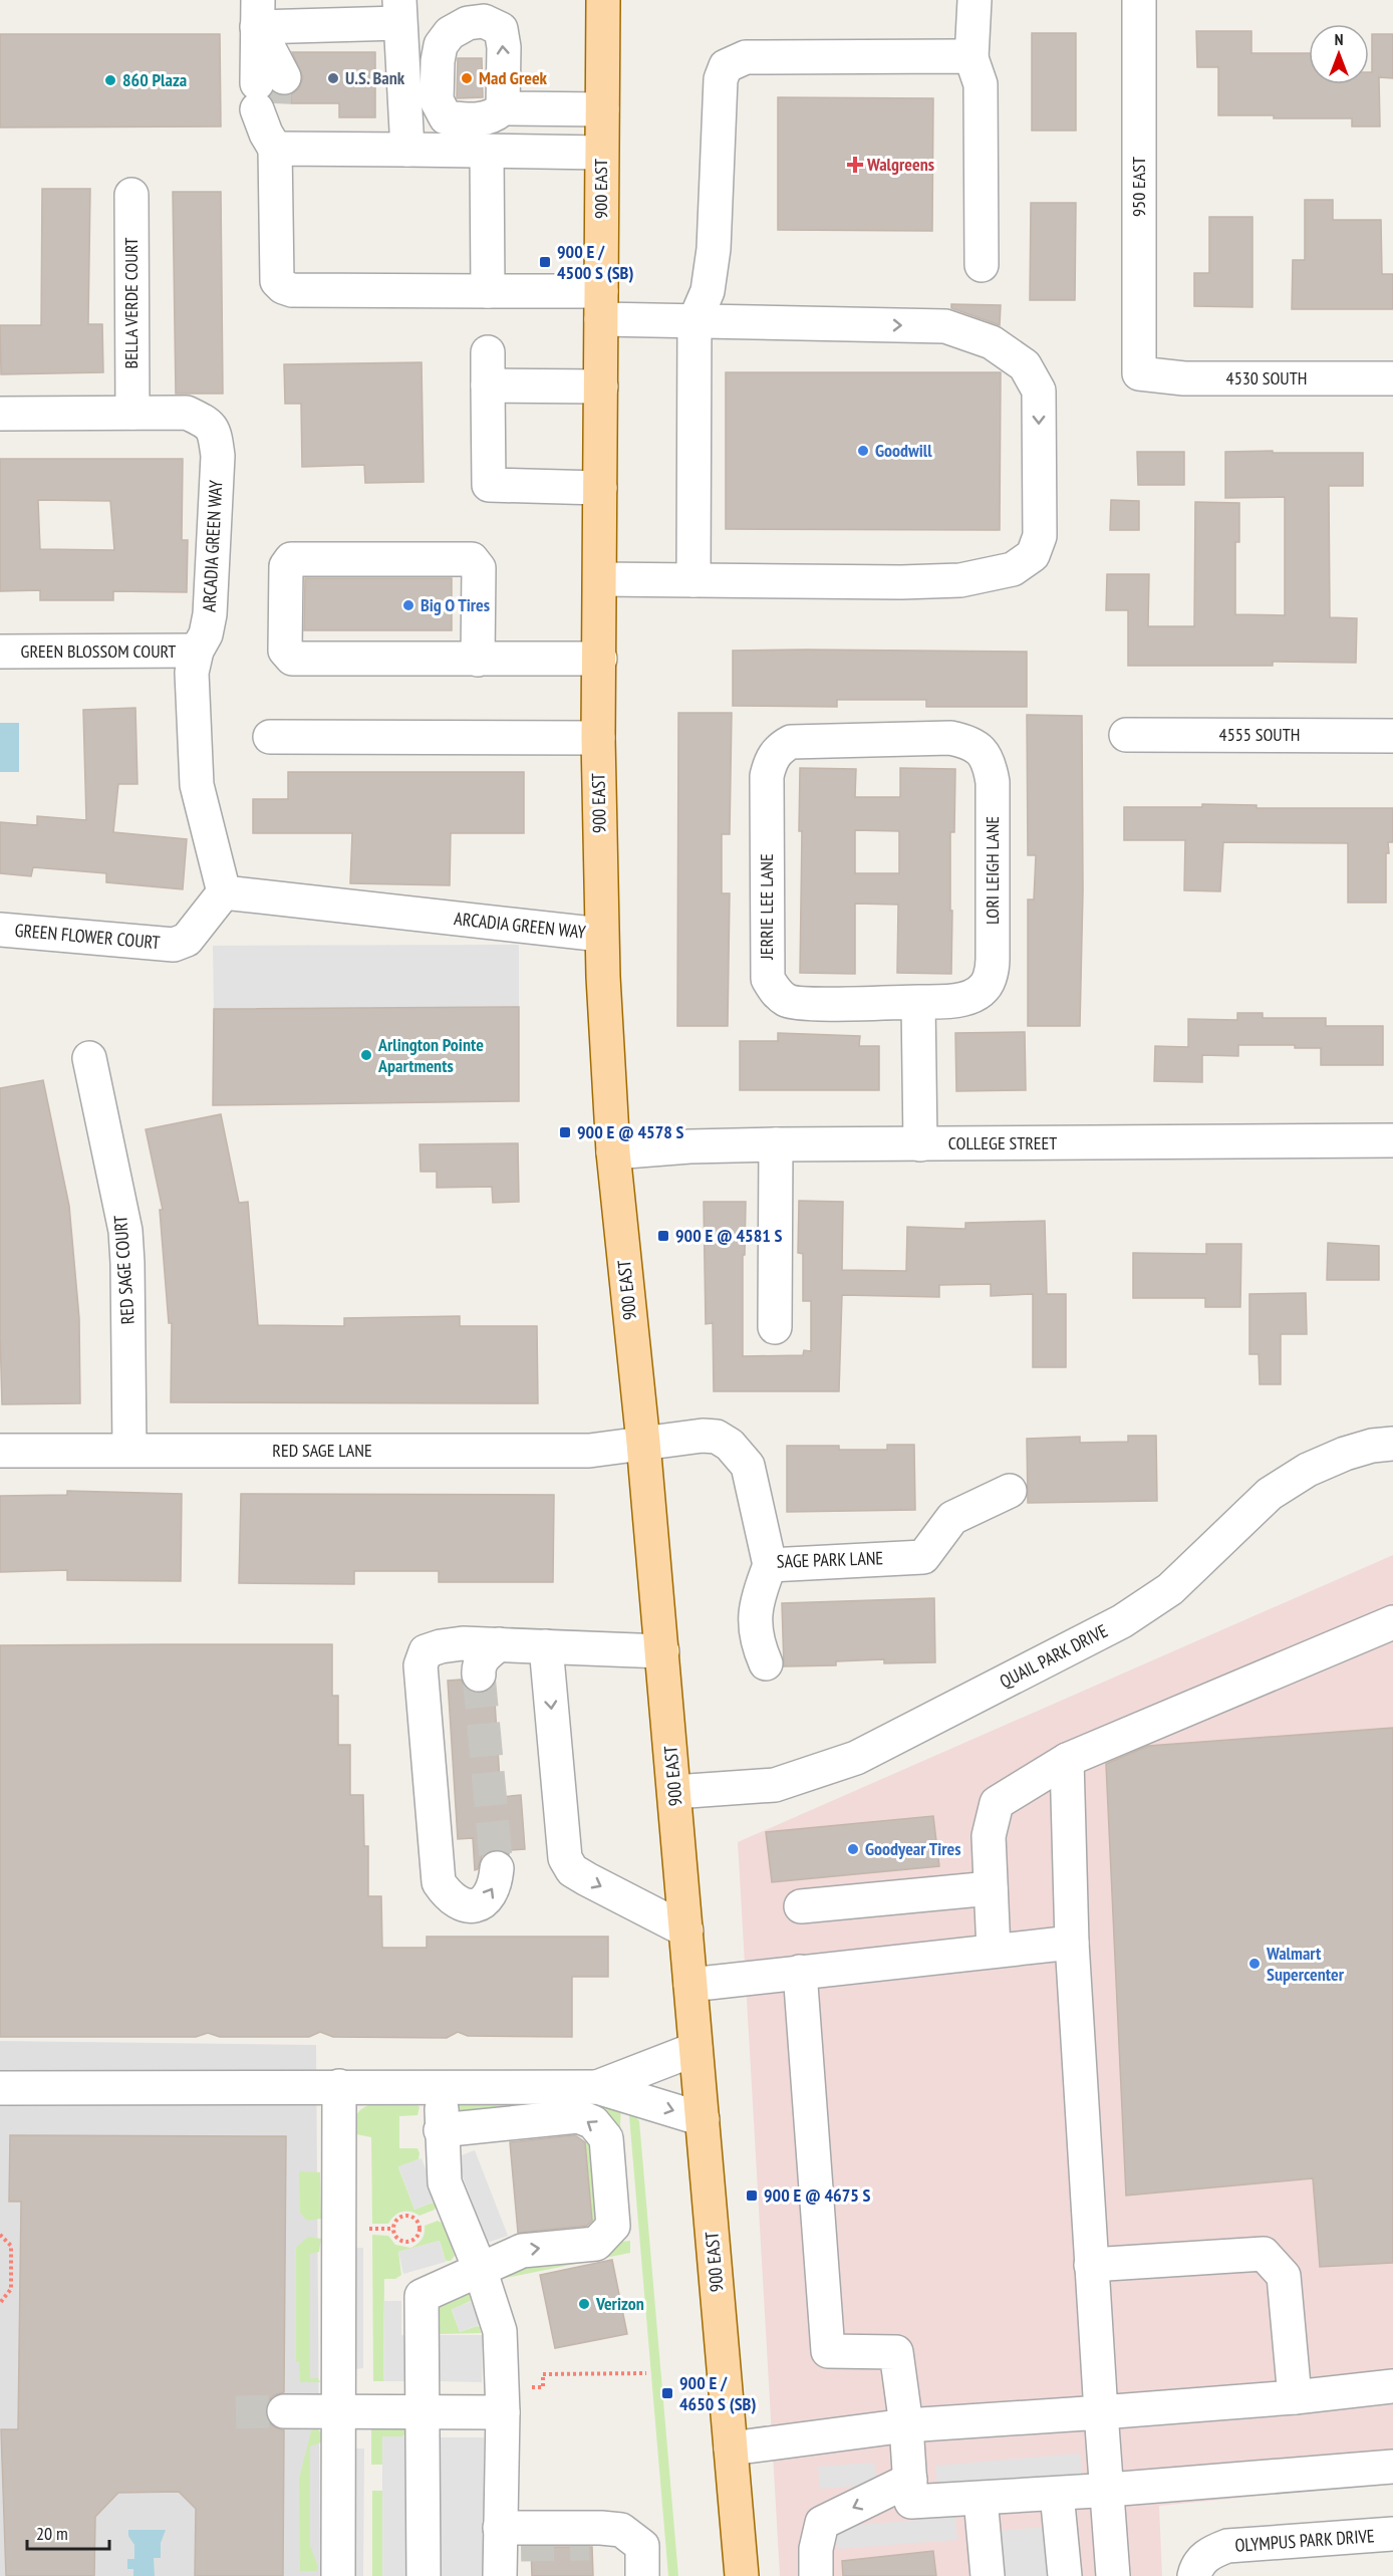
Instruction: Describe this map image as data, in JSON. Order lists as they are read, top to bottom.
{
  "streets": {
    "main road": ["900 EAST"],
    "street": [
      "950 EAST",
      "BELLA VERDE COURT",
      "4530 SOUTH",
      "ARCADIA GREEN WAY",
      "GREEN BLOSSOM COURT",
      "4555 SOUTH",
      "LORI LEIGH LANE",
      "JERRIE LEE LANE",
      "GREEN FLOWER COURT",
      "COLLEGE STREET",
      "RED SAGE COURT",
      "RED SAGE LANE",
      "SAGE PARK LANE",
      "QUAIL PARK DRIVE",
      "OLYMPUS PARK DRIVE"
    ]
  },
  "crossings": [
    ["950 EAST", "4530 SOUTH"],
    ["900 EAST", "ARCADIA GREEN WAY"],
    ["900 EAST", "COLLEGE STREET"],
    ["900 EAST", "RED SAGE LANE"],
    ["900 EAST", "SAGE PARK LANE"],
    ["900 EAST", "QUAIL PARK DRIVE"],
    ["BELLA VERDE COURT", "ARCADIA GREEN WAY"],
    ["ARCADIA GREEN WAY", "GREEN BLOSSOM COURT"],
    ["ARCADIA GREEN WAY", "GREEN FLOWER COURT"],
    ["LORI LEIGH LANE", "JERRIE LEE LANE"],
    ["RED SAGE COURT", "RED SAGE LANE"],
    ["RED SAGE LANE", "SAGE PARK LANE"]
  ],
  "places": {
    "other": [
      "U.S. Bank",
      "Mad Greek",
      "860 Plaza",
      "Goodwill",
      "Big O Tires",
      "Arlington Pointe Apartments",
      "Goodyear Tires",
      "Walmart Supercenter",
      "Verizon"
    ],
    "health": ["Walgreens"],
    "transit": [
      "900 E / 4500 S (SB)",
      "900 E @ 4578 S",
      "900 E @ 4581 S",
      "900 E @ 4675 S",
      "900 E / 4650 S (SB)"
    ]
  },
  "scale_bar": "20 m",
  "north": "top"
}
